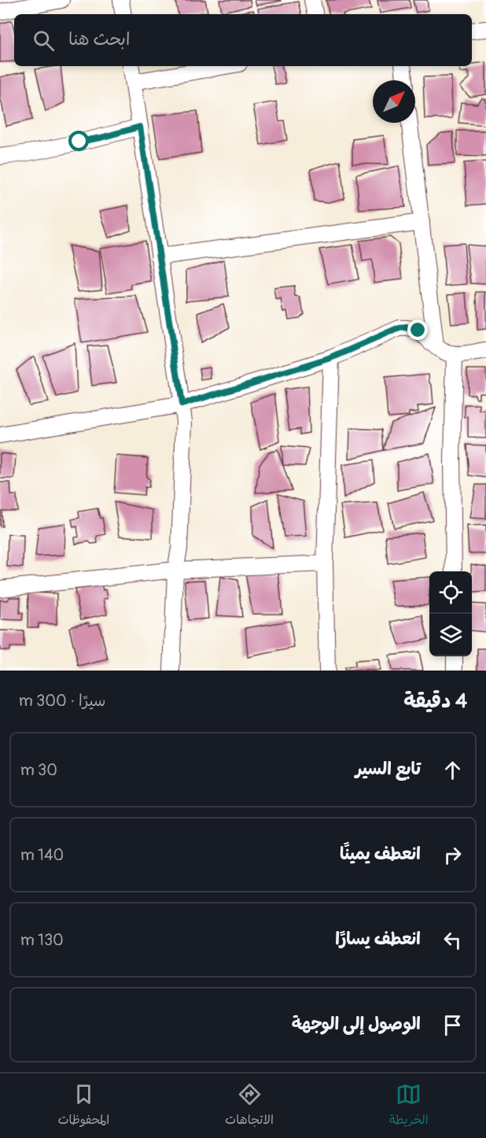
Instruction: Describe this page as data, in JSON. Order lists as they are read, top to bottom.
{
  "north": "top right",
  "page": {
    "search": "ابحث هنا",
    "heading": ["4 دقيقة", "سيرًا · 300 m"],
    "list": [
      ["تابع السير", "30 m"],
      ["انعطف يمينًا", "140 m"],
      ["انعطف يسارًا", "130 m"],
      "الوصول إلى الوجهة"
    ],
    "nav": ["الخريطة", "الاتجاهات", "المحفوظات"]
  }
}
